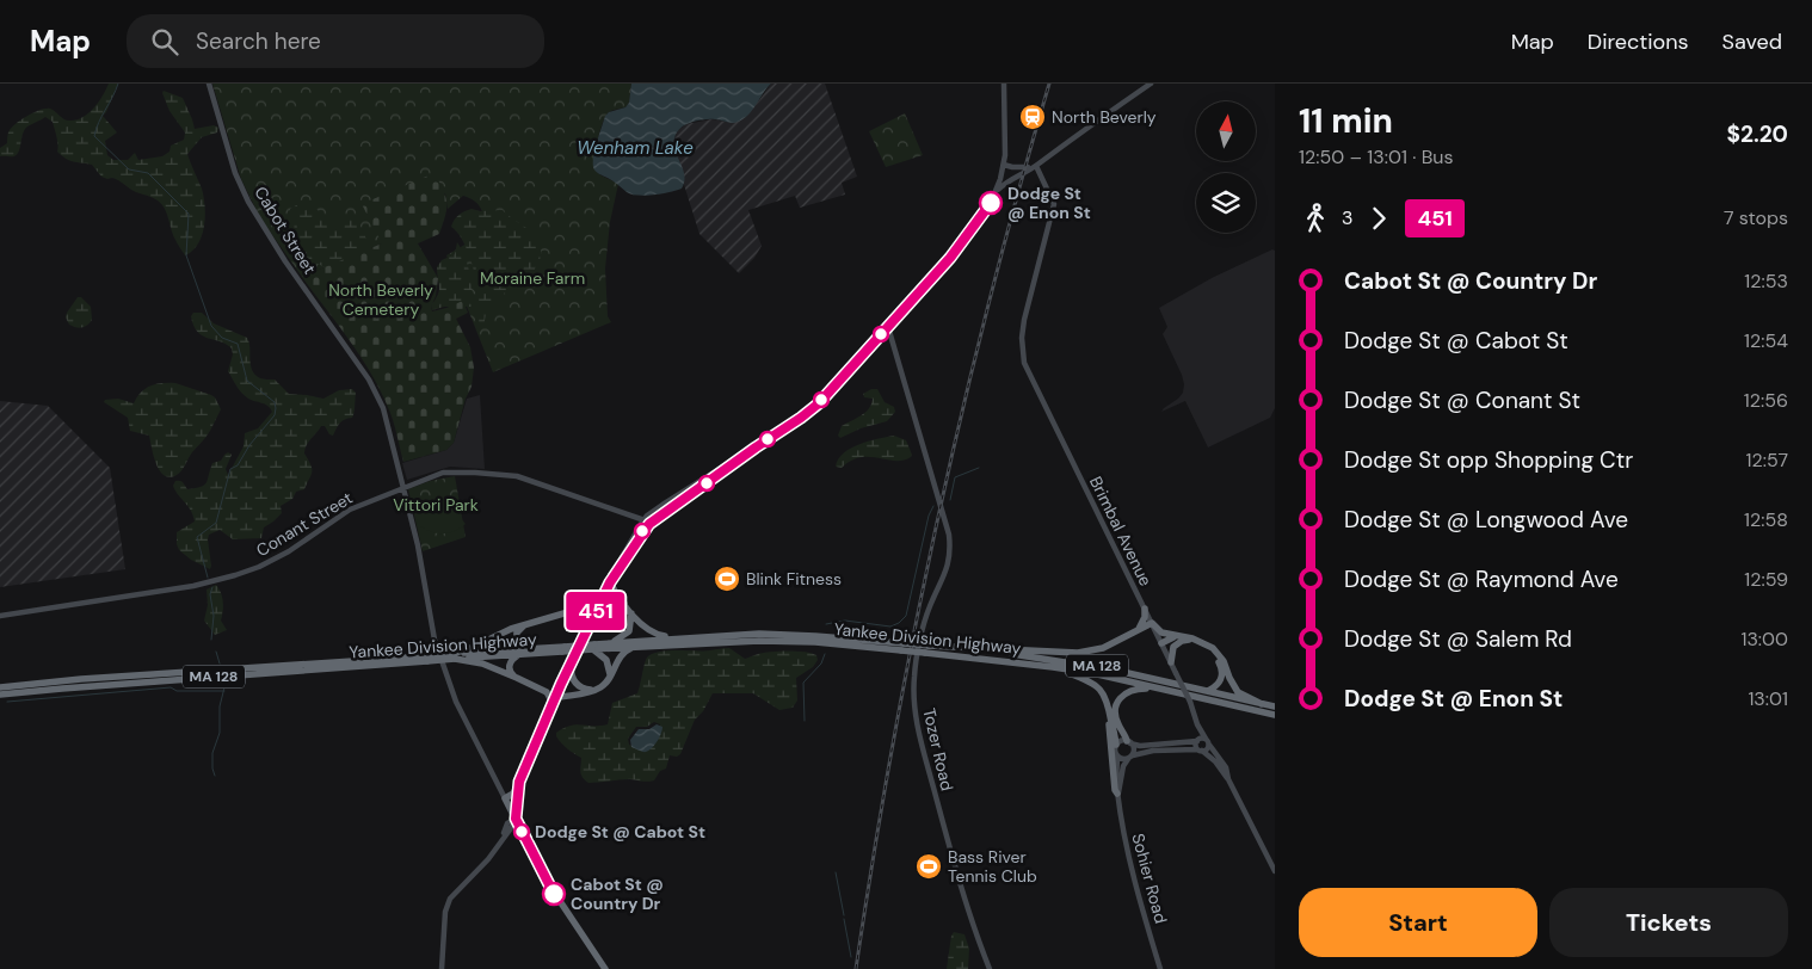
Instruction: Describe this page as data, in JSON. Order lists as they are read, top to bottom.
{
  "streets": {
    "highway": ["Cabot Street", "Yankee Division Highway", "MA 128"],
    "main road": [
      "Conant Street",
      "Brimbal Avenue",
      "Tozer Road",
      "Sohier Road"
    ]
  },
  "crossings": [
    ["Cabot Street", "Conant Street"]
  ],
  "water": ["Wenham Lake"],
  "parks": ["Moraine Farm", "North Beverly Cemetery", "Vittori Park"],
  "places": {
    "station": ["North Beverly"],
    "other": ["Dodge St @ Enon St", "Dodge St @ Cabot St", "Cabot St @ Country Dr"],
    "sports": ["Blink Fitness", "Bass River Tennis Club"]
  },
  "lines": ["bus line 451"],
  "north": "top",
  "page": {
    "header": "Map",
    "search": "Search here",
    "nav": ["Map", "Directions", "Saved"],
    "on_map": "451",
    "heading": ["11 min", "12:50 – 13:01 · Bus", "$2.20"],
    "legs": ["3", "451", "7 stops"],
    "list": [
      {
        "name": "Cabot St @ Country Dr",
        "value": "12:53"
      },
      {
        "name": "Dodge St @ Cabot St",
        "value": "12:54"
      },
      {
        "name": "Dodge St @ Conant St",
        "value": "12:56"
      },
      {
        "name": "Dodge St opp Shopping Ctr",
        "value": "12:57"
      },
      {
        "name": "Dodge St @ Longwood Ave",
        "value": "12:58"
      },
      {
        "name": "Dodge St @ Raymond Ave",
        "value": "12:59"
      },
      {
        "name": "Dodge St @ Salem Rd",
        "value": "13:00"
      },
      {
        "name": "Dodge St @ Enon St",
        "value": "13:01"
      }
    ],
    "buttons": ["Start", "Tickets"]
  }
}
